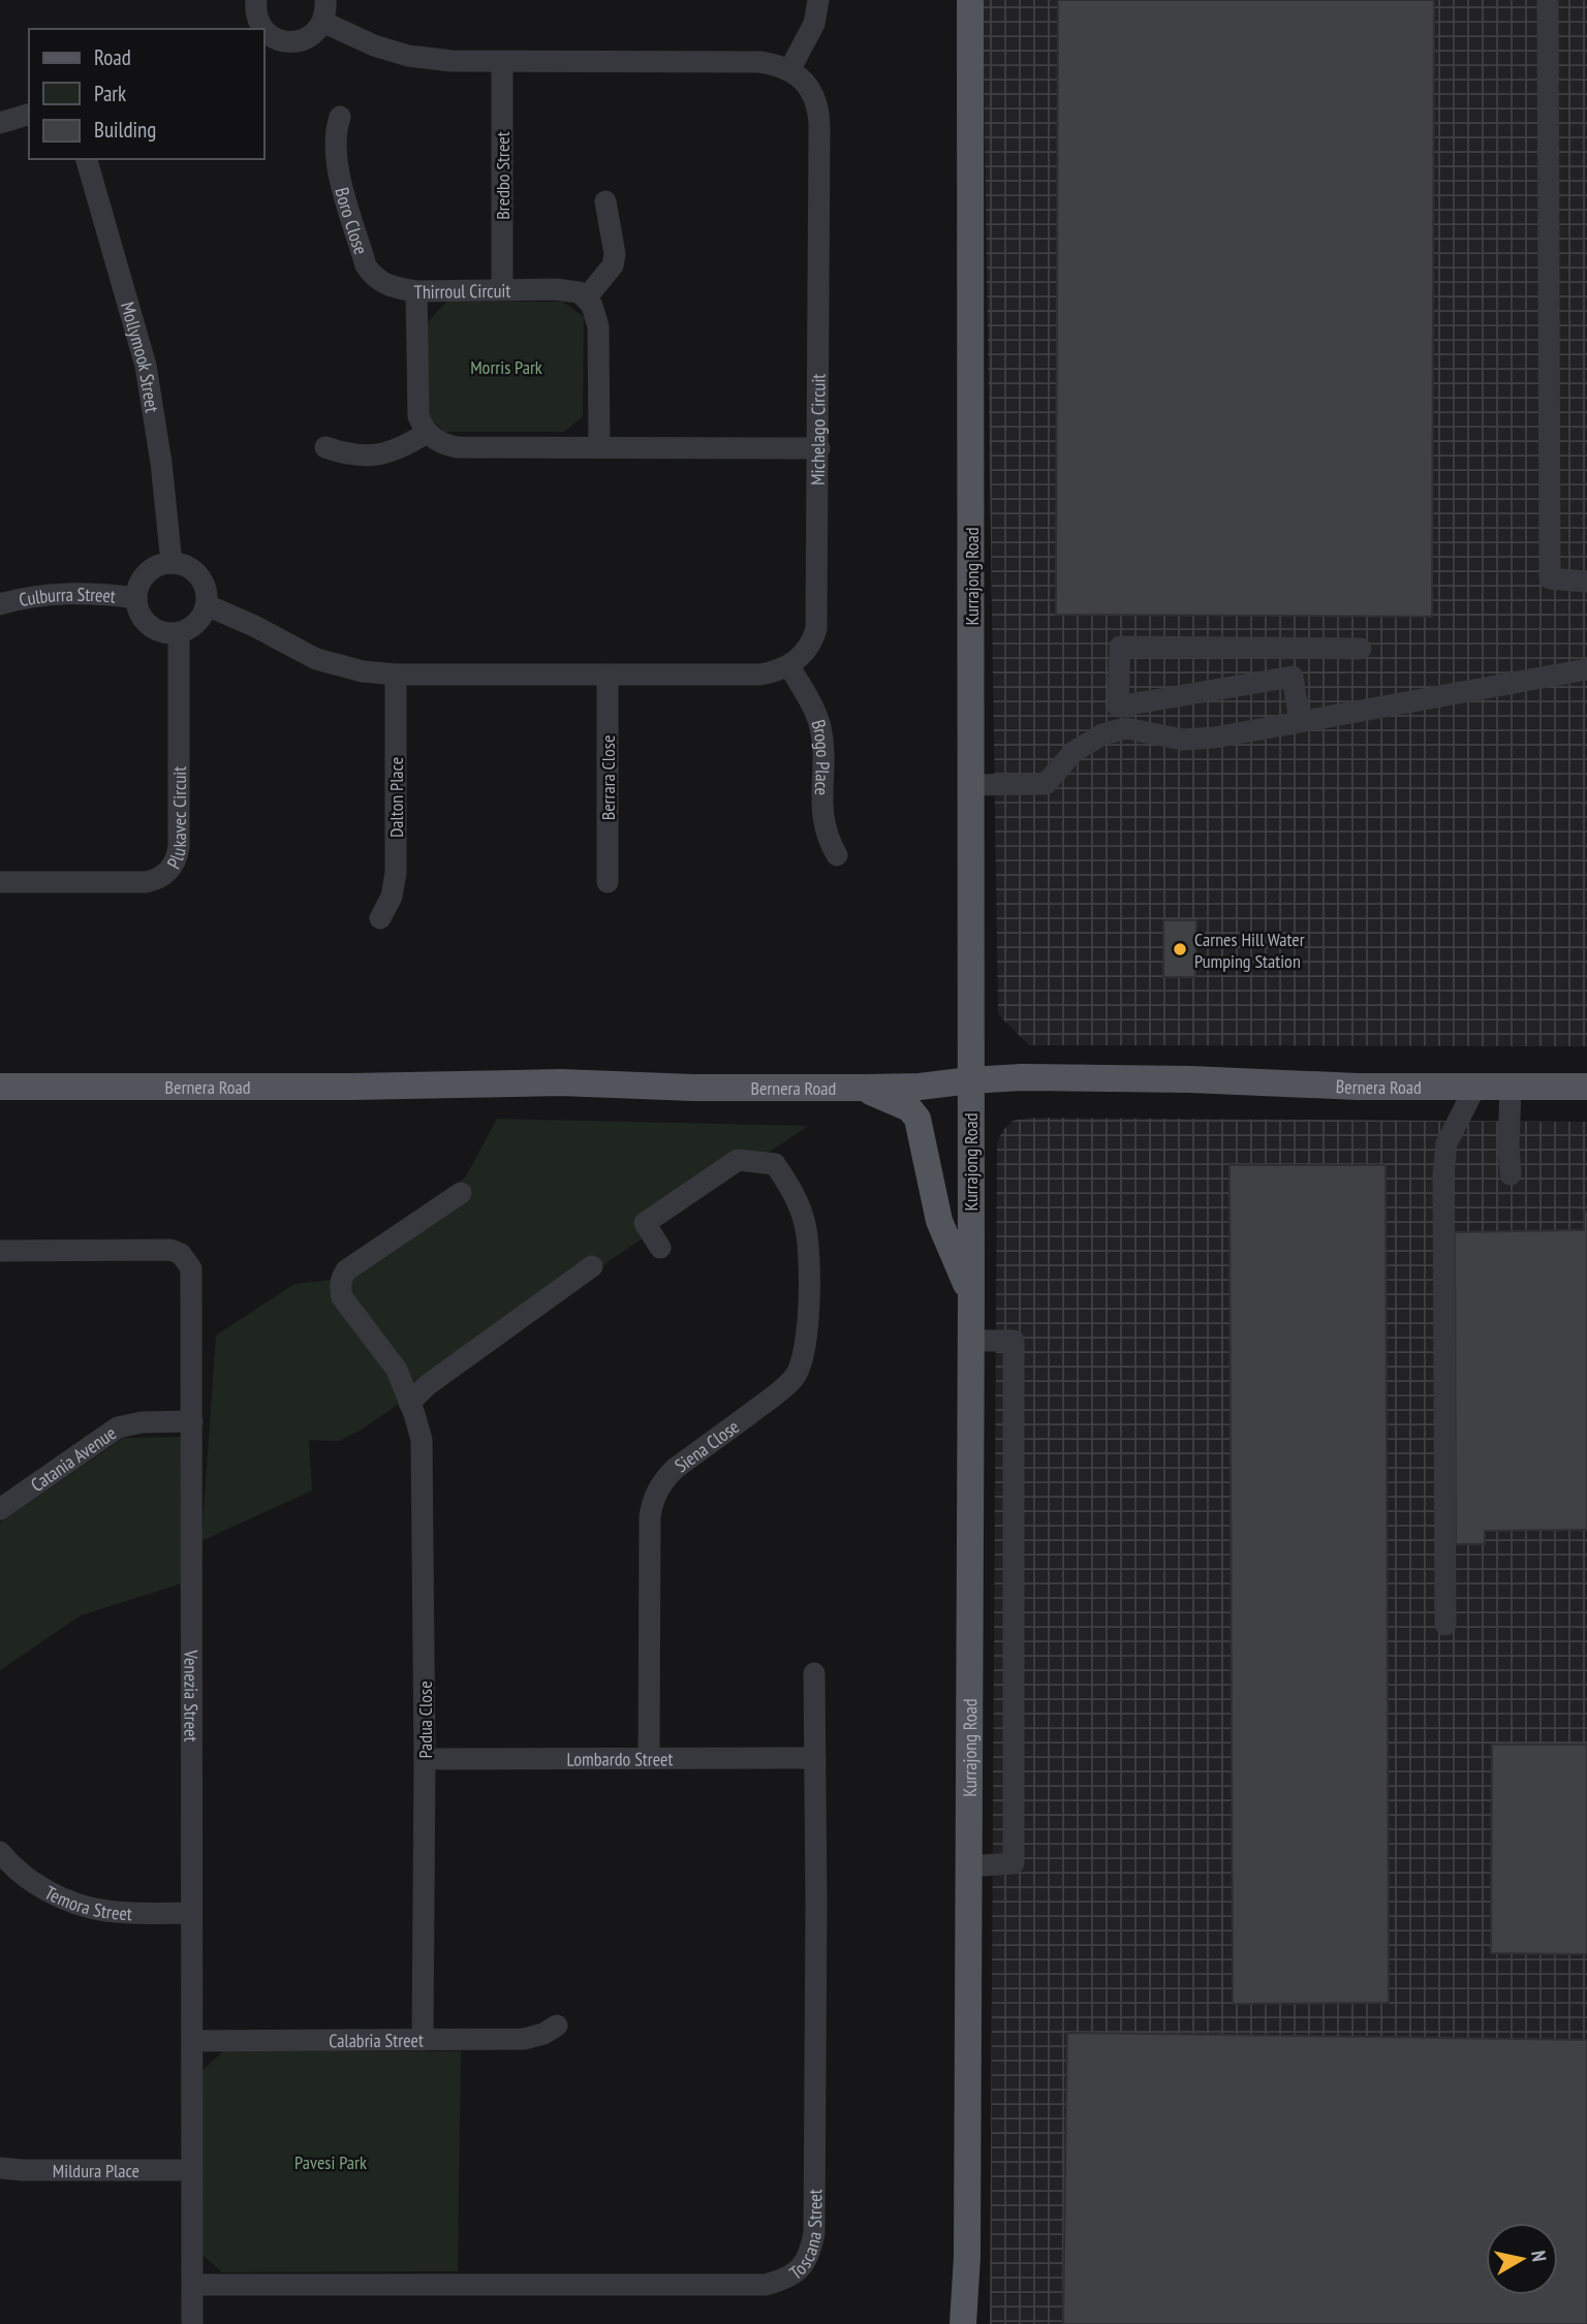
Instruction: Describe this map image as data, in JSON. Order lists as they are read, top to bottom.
{
  "streets": {
    "main road": ["Kurrajong Road", "Bernera Road"],
    "street": [
      "Bredbo Street",
      "Boro Close",
      "Thirroul Circuit",
      "Mollymook Street",
      "Michelago Circuit",
      "Culburra Street",
      "Brogo Place",
      "Berrara Close",
      "Dalton Place",
      "Plukavec Circuit",
      "Siena Close",
      "Catania Avenue",
      "Venezia Street",
      "Padua Close",
      "Lombardo Street",
      "Temora Street",
      "Calabria Street",
      "Mildura Place",
      "Toscana Street"
    ]
  },
  "crossings": [
    ["Bredbo Street", "Thirroul Circuit"],
    ["Boro Close", "Thirroul Circuit"],
    ["Mollymook Street", "Culburra Street"],
    ["Mollymook Street", "Plukavec Circuit"],
    ["Michelago Circuit", "Brogo Place"],
    ["Kurrajong Road", "Bernera Road"],
    ["Culburra Street", "Plukavec Circuit"],
    ["Siena Close", "Lombardo Street"],
    ["Catania Avenue", "Venezia Street"],
    ["Venezia Street", "Temora Street"],
    ["Venezia Street", "Calabria Street"],
    ["Venezia Street", "Mildura Place"],
    ["Venezia Street", "Toscana Street"],
    ["Padua Close", "Lombardo Street"],
    ["Padua Close", "Calabria Street"],
    ["Lombardo Street", "Toscana Street"]
  ],
  "parks": ["Morris Park", "Pavesi Park"],
  "places": ["Carnes Hill Water Pumping Station"],
  "legend": ["Road", "Park", "Building"],
  "north": "right"
}
